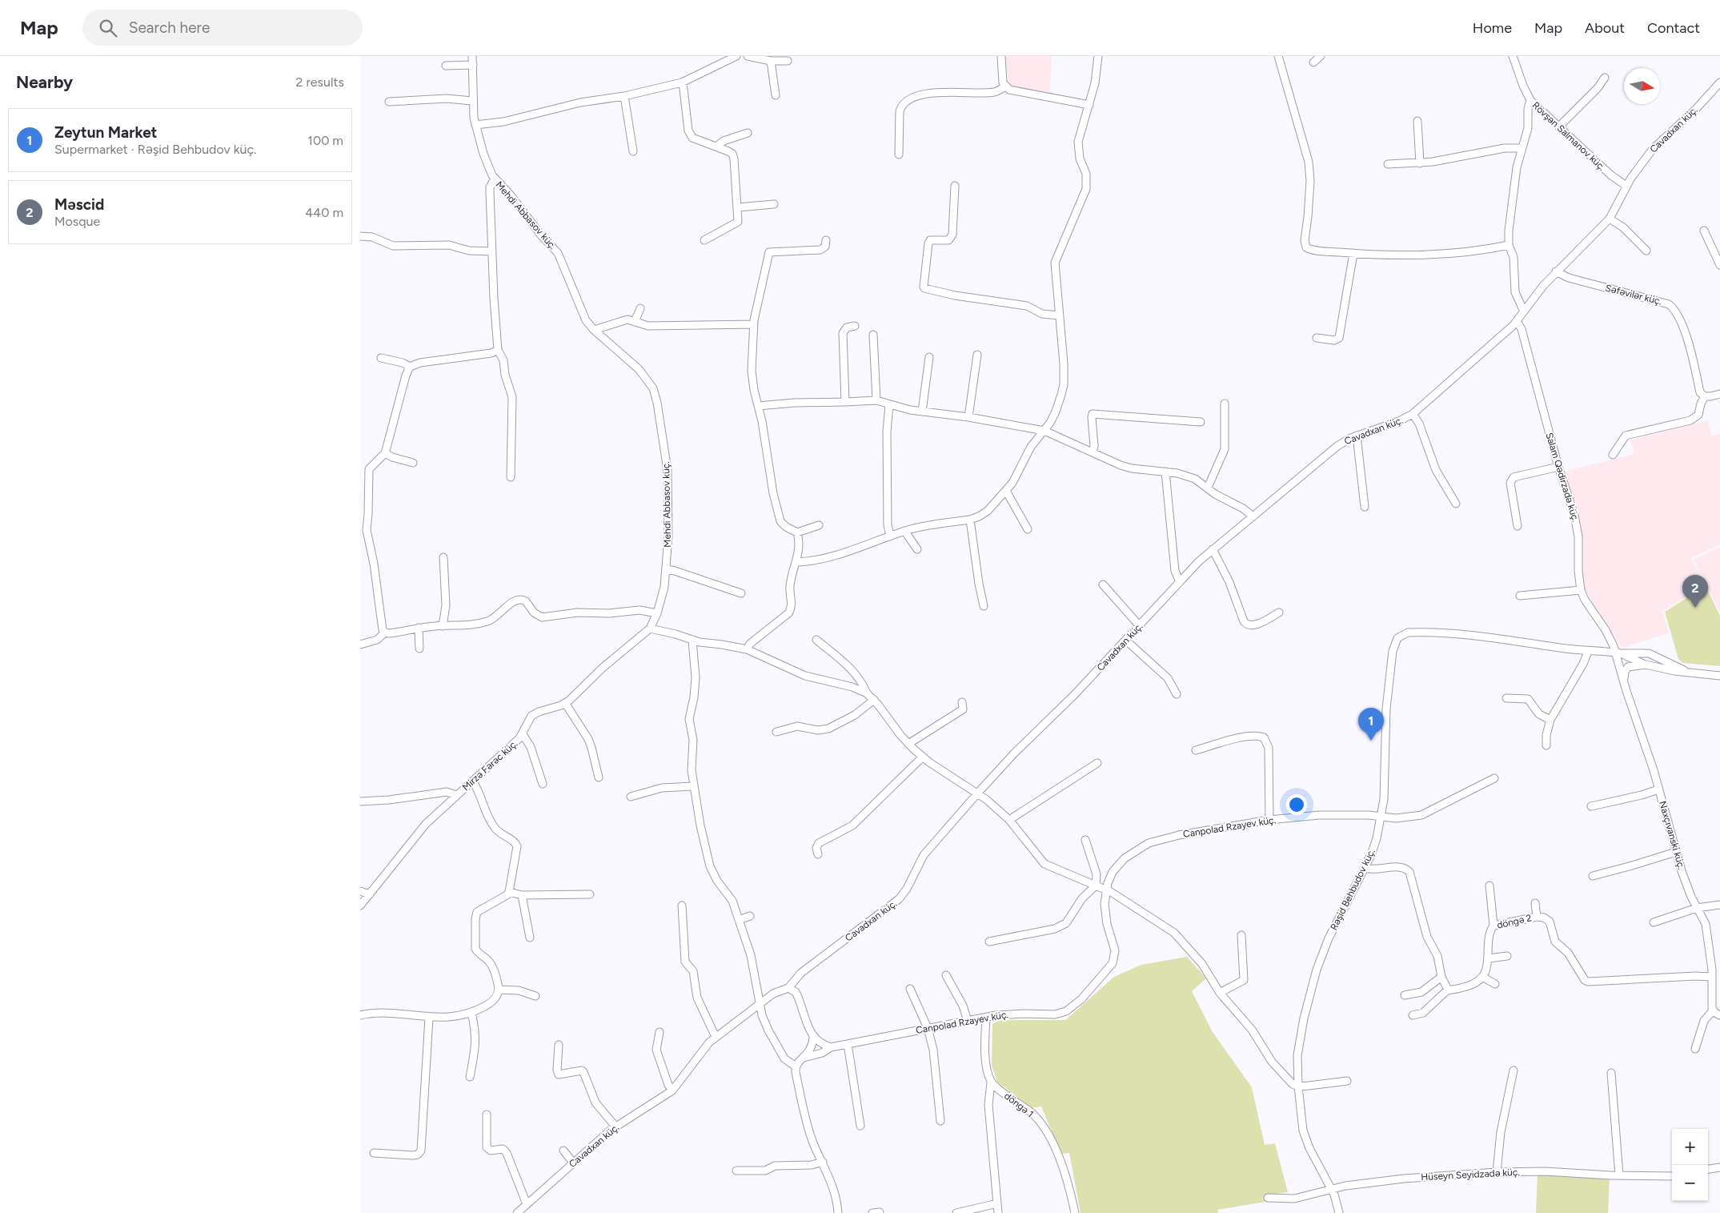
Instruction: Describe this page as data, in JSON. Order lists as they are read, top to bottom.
{
  "streets": {
    "street": [
      "Cavadxan küç.",
      "Rövşən Salmanov küç.",
      "Mehdi Abbasov küç.",
      "Səfəvilər küç.",
      "Salam Qədirzadə küç.",
      "Mirzə Fərəc küç.",
      "Canpolad Rzayev küç.",
      "Naxçıvanski küç.",
      "Rəşid Behbudov küç.",
      "döngə 2",
      "döngə 1",
      "Hüseyn Seyidzadə küç."
    ]
  },
  "crossings": [
    ["Cavadxan küç.", "Rövşən Salmanov küç."],
    ["Cavadxan küç.", "Səfəvilər küç."],
    ["Cavadxan küç.", "Salam Qədirzadə küç."],
    ["Mehdi Abbasov küç.", "Mirzə Fərəc küç."],
    ["Salam Qədirzadə küç.", "Naxçıvanski küç."],
    ["Salam Qədirzadə küç.", "Rəşid Behbudov küç."],
    ["Canpolad Rzayev küç.", "Rəşid Behbudov küç."],
    ["Naxçıvanski küç.", "Rəşid Behbudov küç."],
    ["Naxçıvanski küç.", "döngə 2"],
    ["Rəşid Behbudov küç.", "Hüseyn Seyidzadə küç."]
  ],
  "north": "right",
  "page": {
    "header": "Map",
    "search": "Search here",
    "nav": [
      "Home",
      "Map",
      "About",
      "Contact"
    ],
    "heading": ["Nearby", "2 results"],
    "list": [
      {
        "mark": "1",
        "name": "Zeytun Market",
        "note": "Supermarket · Rəşid Behbudov küç.",
        "value": "100 m"
      },
      {
        "mark": "2",
        "name": "Məscid",
        "note": "Mosque",
        "value": "440 m"
      }
    ],
    "pins": ["2", "1"],
    "map_buttons": ["+", "−"]
  }
}
